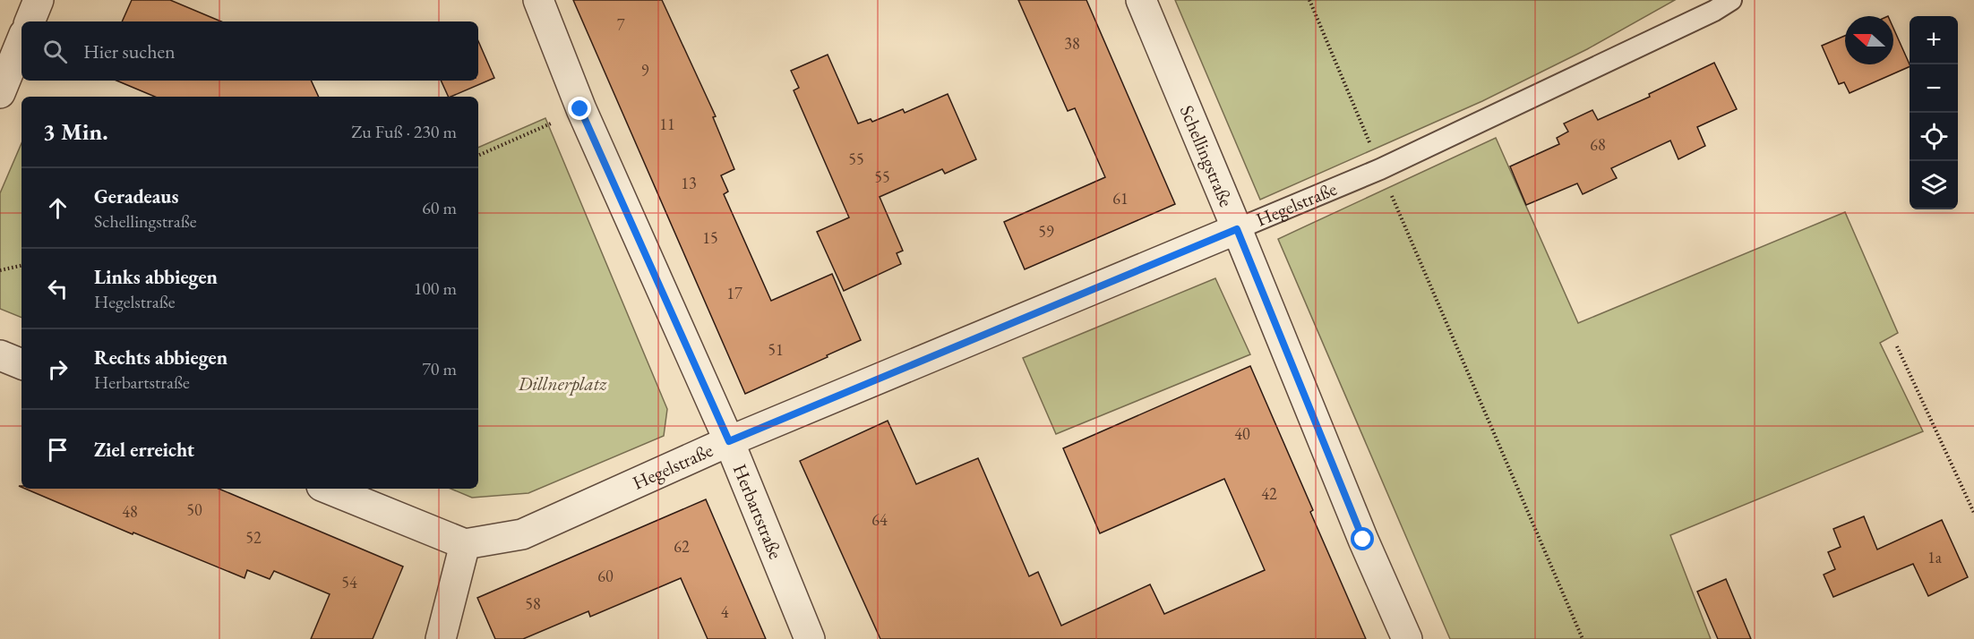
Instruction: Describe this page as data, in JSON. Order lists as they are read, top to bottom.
{
  "streets": {
    "street": ["Schellingstraße", "Hegelstraße", "Herbartstraße"]
  },
  "crossings": [
    ["Schellingstraße", "Hegelstraße"],
    ["Hegelstraße", "Herbartstraße"]
  ],
  "parks": ["Dillnerplatz"],
  "house_numbers": [
    "7",
    "38",
    "9",
    "11",
    "68",
    "55",
    "55",
    "13",
    "61",
    "59",
    "15",
    "17",
    "51",
    "40",
    "42",
    "50",
    "48",
    "64",
    "52",
    "62",
    "1a",
    "60",
    "54",
    "58",
    "4"
  ],
  "north": "left",
  "page": {
    "map_buttons": ["+", "−"],
    "search": "Hier suchen",
    "heading": ["3 Min.", "Zu Fuß · 230 m"],
    "list": [
      ["Geradeaus", "Schellingstraße", "60 m"],
      ["Links abbiegen", "Hegelstraße", "100 m"],
      ["Rechts abbiegen", "Herbartstraße", "70 m"],
      "Ziel erreicht"
    ]
  }
}
